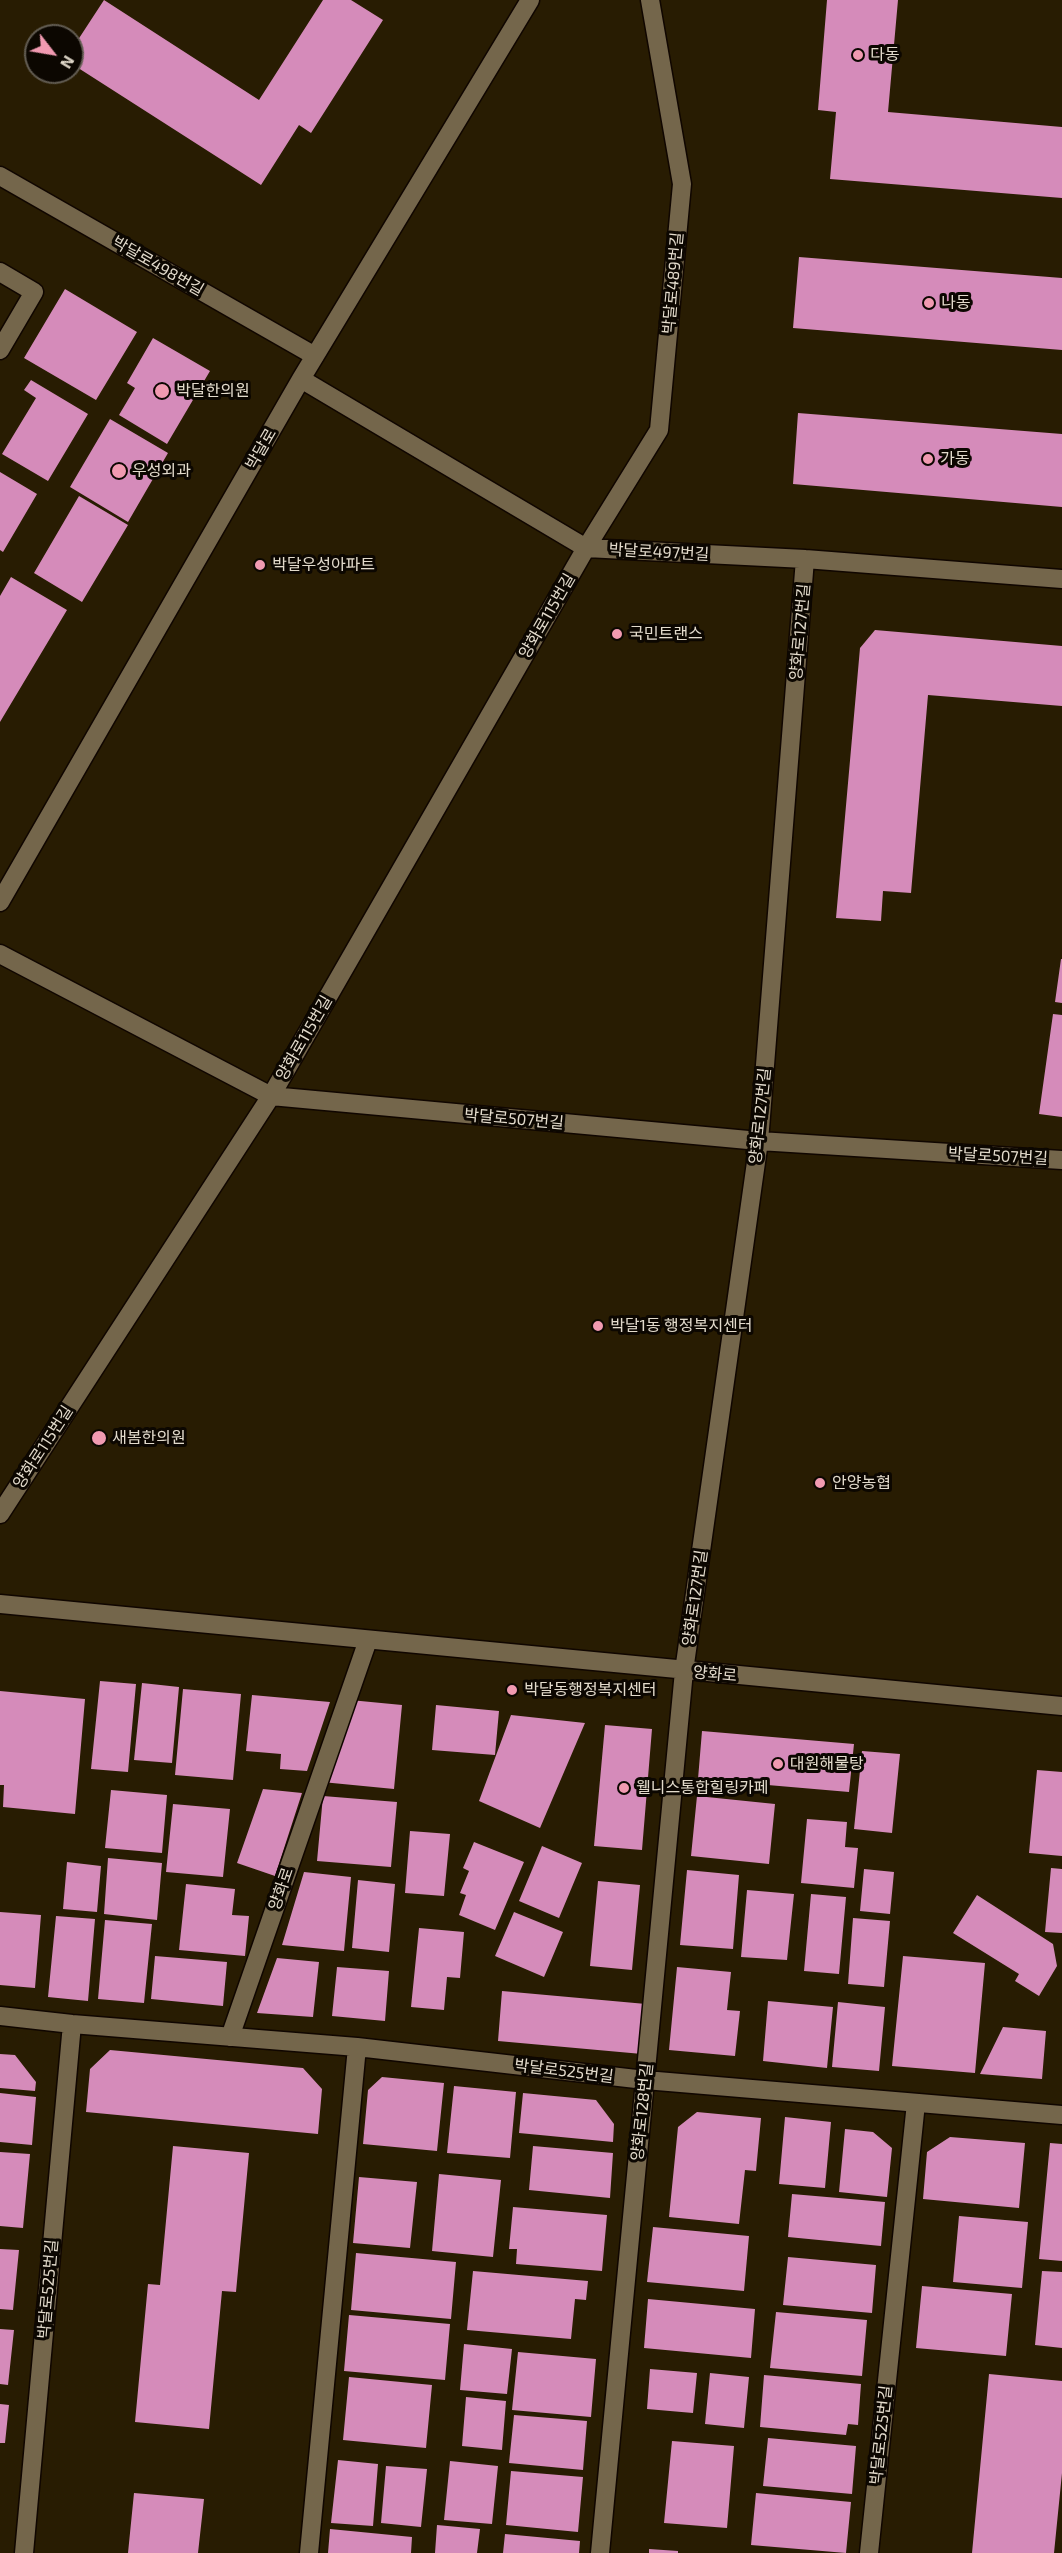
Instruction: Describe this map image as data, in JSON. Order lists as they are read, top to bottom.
{
  "streets": {
    "street": [
      "박달로498번길",
      "박달로489번길",
      "박달로",
      "박달로497번길",
      "양화로115번길",
      "양화로127번길",
      "박달로507번길",
      "양화로",
      "박달로525번길",
      "양화로128번길"
    ]
  },
  "crossings": [
    ["박달로498번길", "박달로"],
    ["박달로489번길", "박달로497번길"],
    ["박달로489번길", "양화로115번길"],
    ["박달로", "박달로497번길"],
    ["박달로497번길", "양화로115번길"],
    ["박달로497번길", "양화로127번길"],
    ["양화로115번길", "박달로507번길"],
    ["양화로127번길", "박달로507번길"],
    ["양화로127번길", "양화로"],
    ["양화로127번길", "양화로128번길"],
    ["양화로", "박달로525번길"],
    ["양화로", "양화로128번길"],
    ["박달로525번길", "양화로128번길"]
  ],
  "places": [
    "다동",
    "나동",
    "박달한의원",
    "가동",
    "우성외과",
    "박달우성아파트",
    "국민트랜스",
    "박달1동 행정복지센터",
    "새봄한의원",
    "안양농협",
    "박달동행정복지센터",
    "대원해물탕",
    "웰니스통합힐링카페"
  ],
  "north": "bottom right"
}
